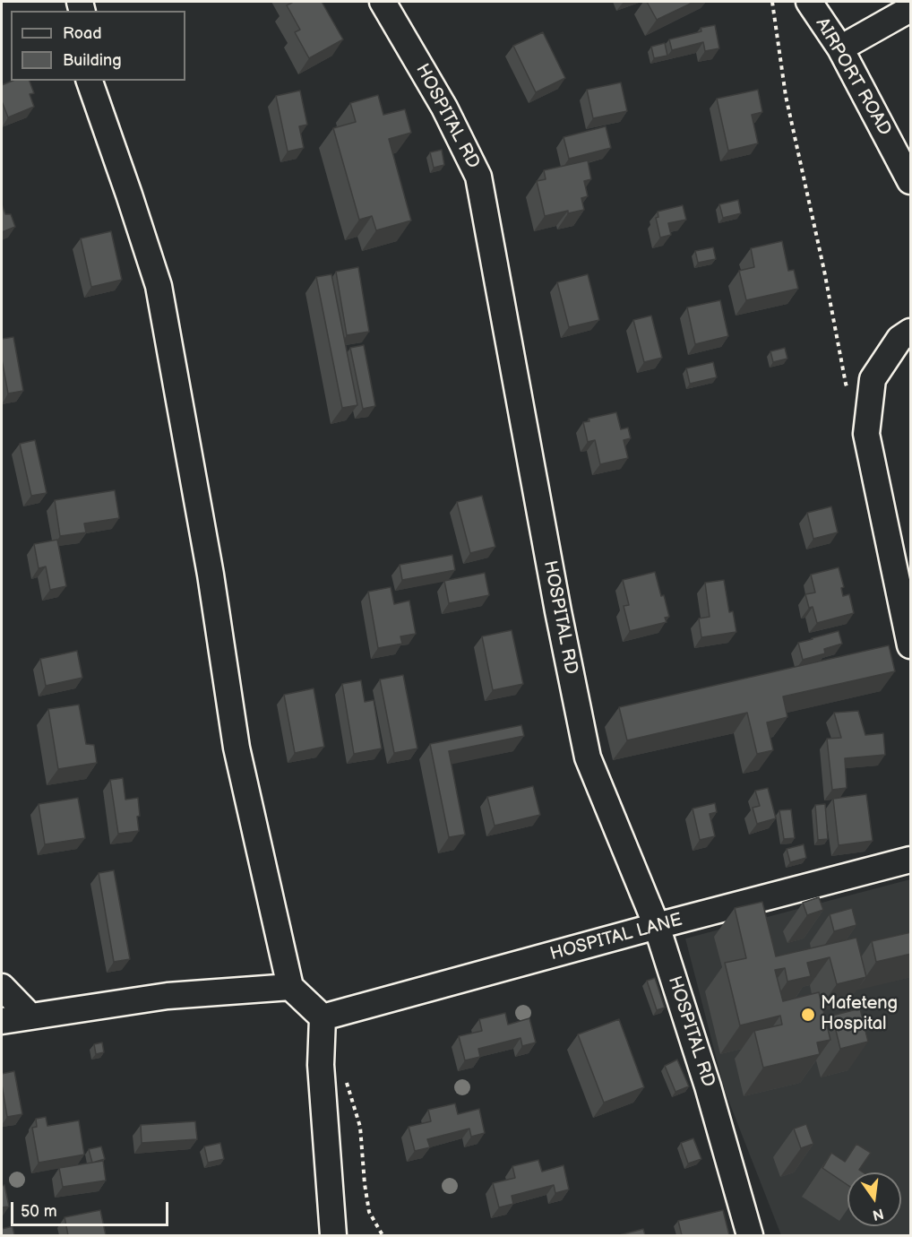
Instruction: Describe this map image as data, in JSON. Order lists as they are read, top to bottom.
{
  "streets": {
    "street": ["AIRPORT ROAD", "HOSPITAL RD", "HOSPITAL LANE"]
  },
  "crossings": [
    ["HOSPITAL RD", "HOSPITAL LANE"]
  ],
  "places": ["Mafeteng Hospital"],
  "legend": ["Road", "Building"],
  "scale_bar": "50 m",
  "north": "bottom"
}
